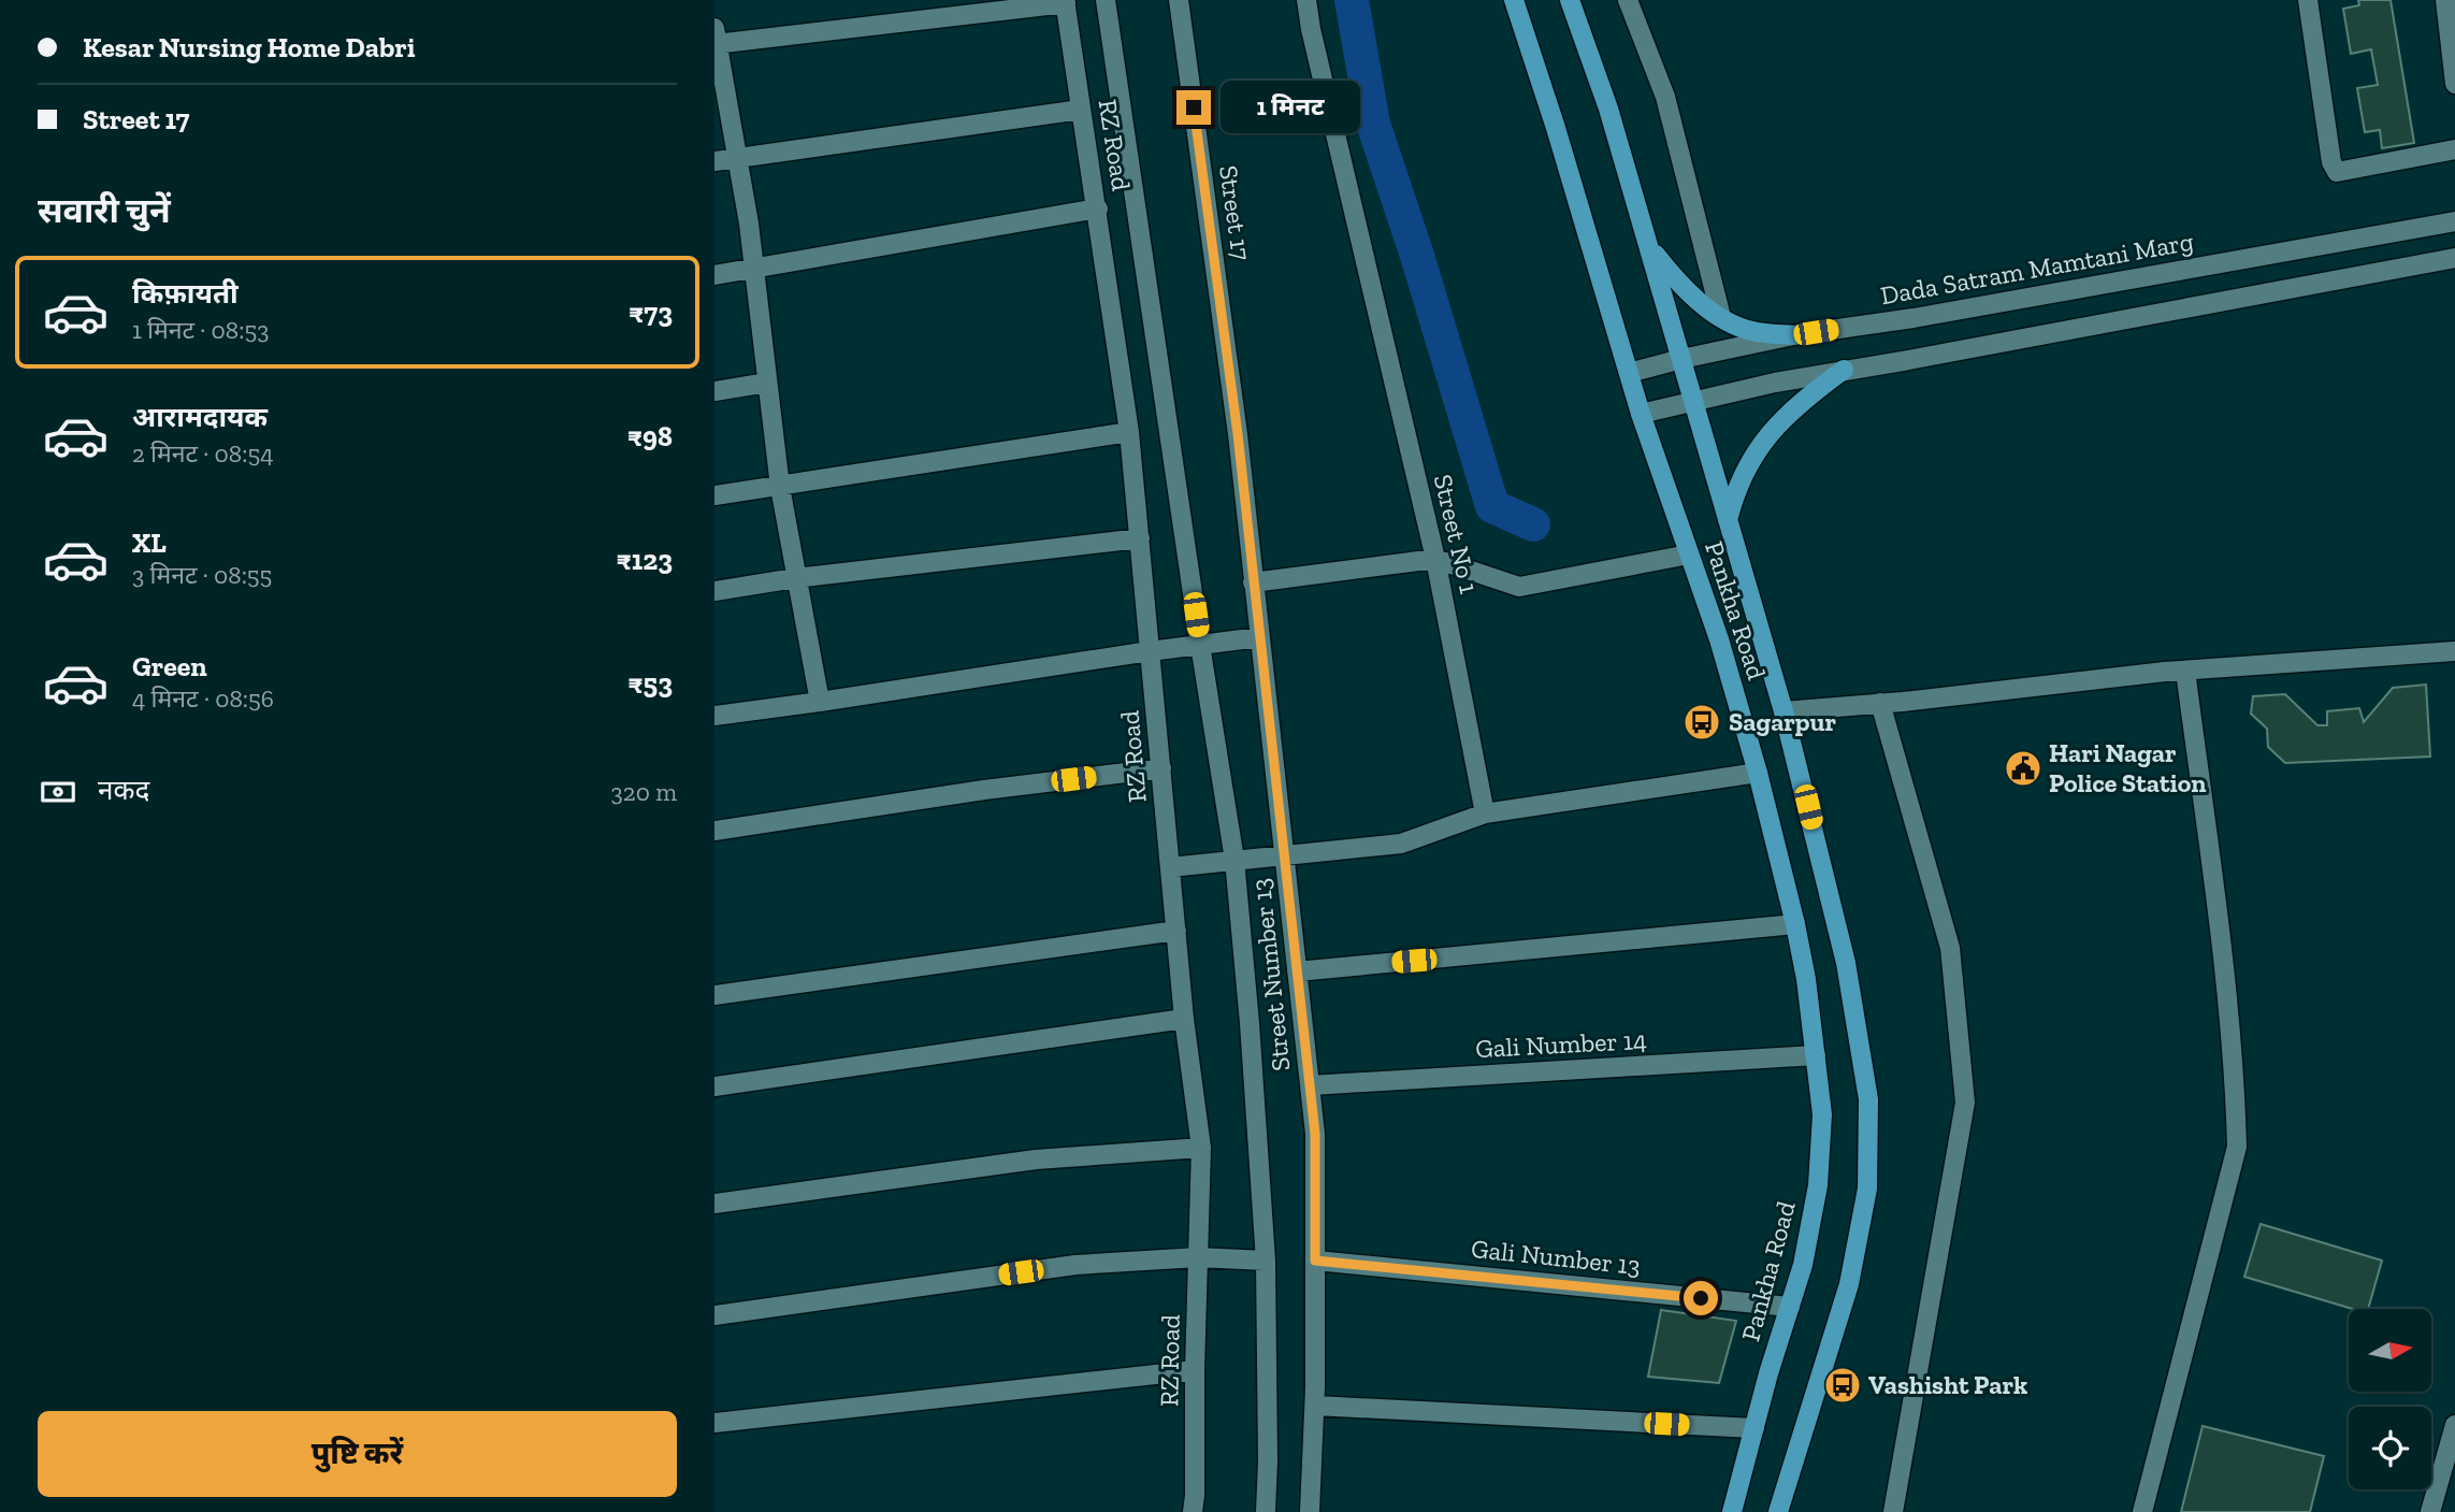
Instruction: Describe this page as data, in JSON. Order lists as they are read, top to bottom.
{
  "streets": {
    "main road": ["Pankha Road"],
    "street": [
      "RZ Road",
      "Street 17",
      "Dada Satram Mamtani Marg",
      "Street No 1",
      "Street Number 13",
      "Gali Number 14",
      "Gali Number 13"
    ]
  },
  "crossings": [
    ["Street 17", "Street Number 13"],
    ["Dada Satram Mamtani Marg", "Pankha Road"],
    ["Pankha Road", "Gali Number 14"],
    ["Pankha Road", "Gali Number 13"],
    ["Street Number 13", "Gali Number 14"],
    ["Street Number 13", "Gali Number 13"]
  ],
  "places": {
    "bus stop": ["Sagarpur", "Vashisht Park"],
    "public building": ["Hari Nagar Police Station"]
  },
  "north": "right",
  "page": {
    "banner": ["Kesar Nursing Home Dabri", "Street 17"],
    "bubble": "1 मिनट",
    "heading": "सवारी चुनें",
    "list": [
      {
        "name": "किफ़ायती",
        "note": "1 मिनट · 08:53",
        "value": "₹73"
      },
      {
        "name": "आरामदायक",
        "note": "2 मिनट · 08:54",
        "value": "₹98"
      },
      {
        "name": "XL",
        "note": "3 मिनट · 08:55",
        "value": "₹123"
      },
      {
        "name": "Green",
        "note": "4 मिनट · 08:56",
        "value": "₹53"
      }
    ],
    "pay": ["नकद", "320 m"],
    "buttons": "पुष्टि करें"
  }
}
